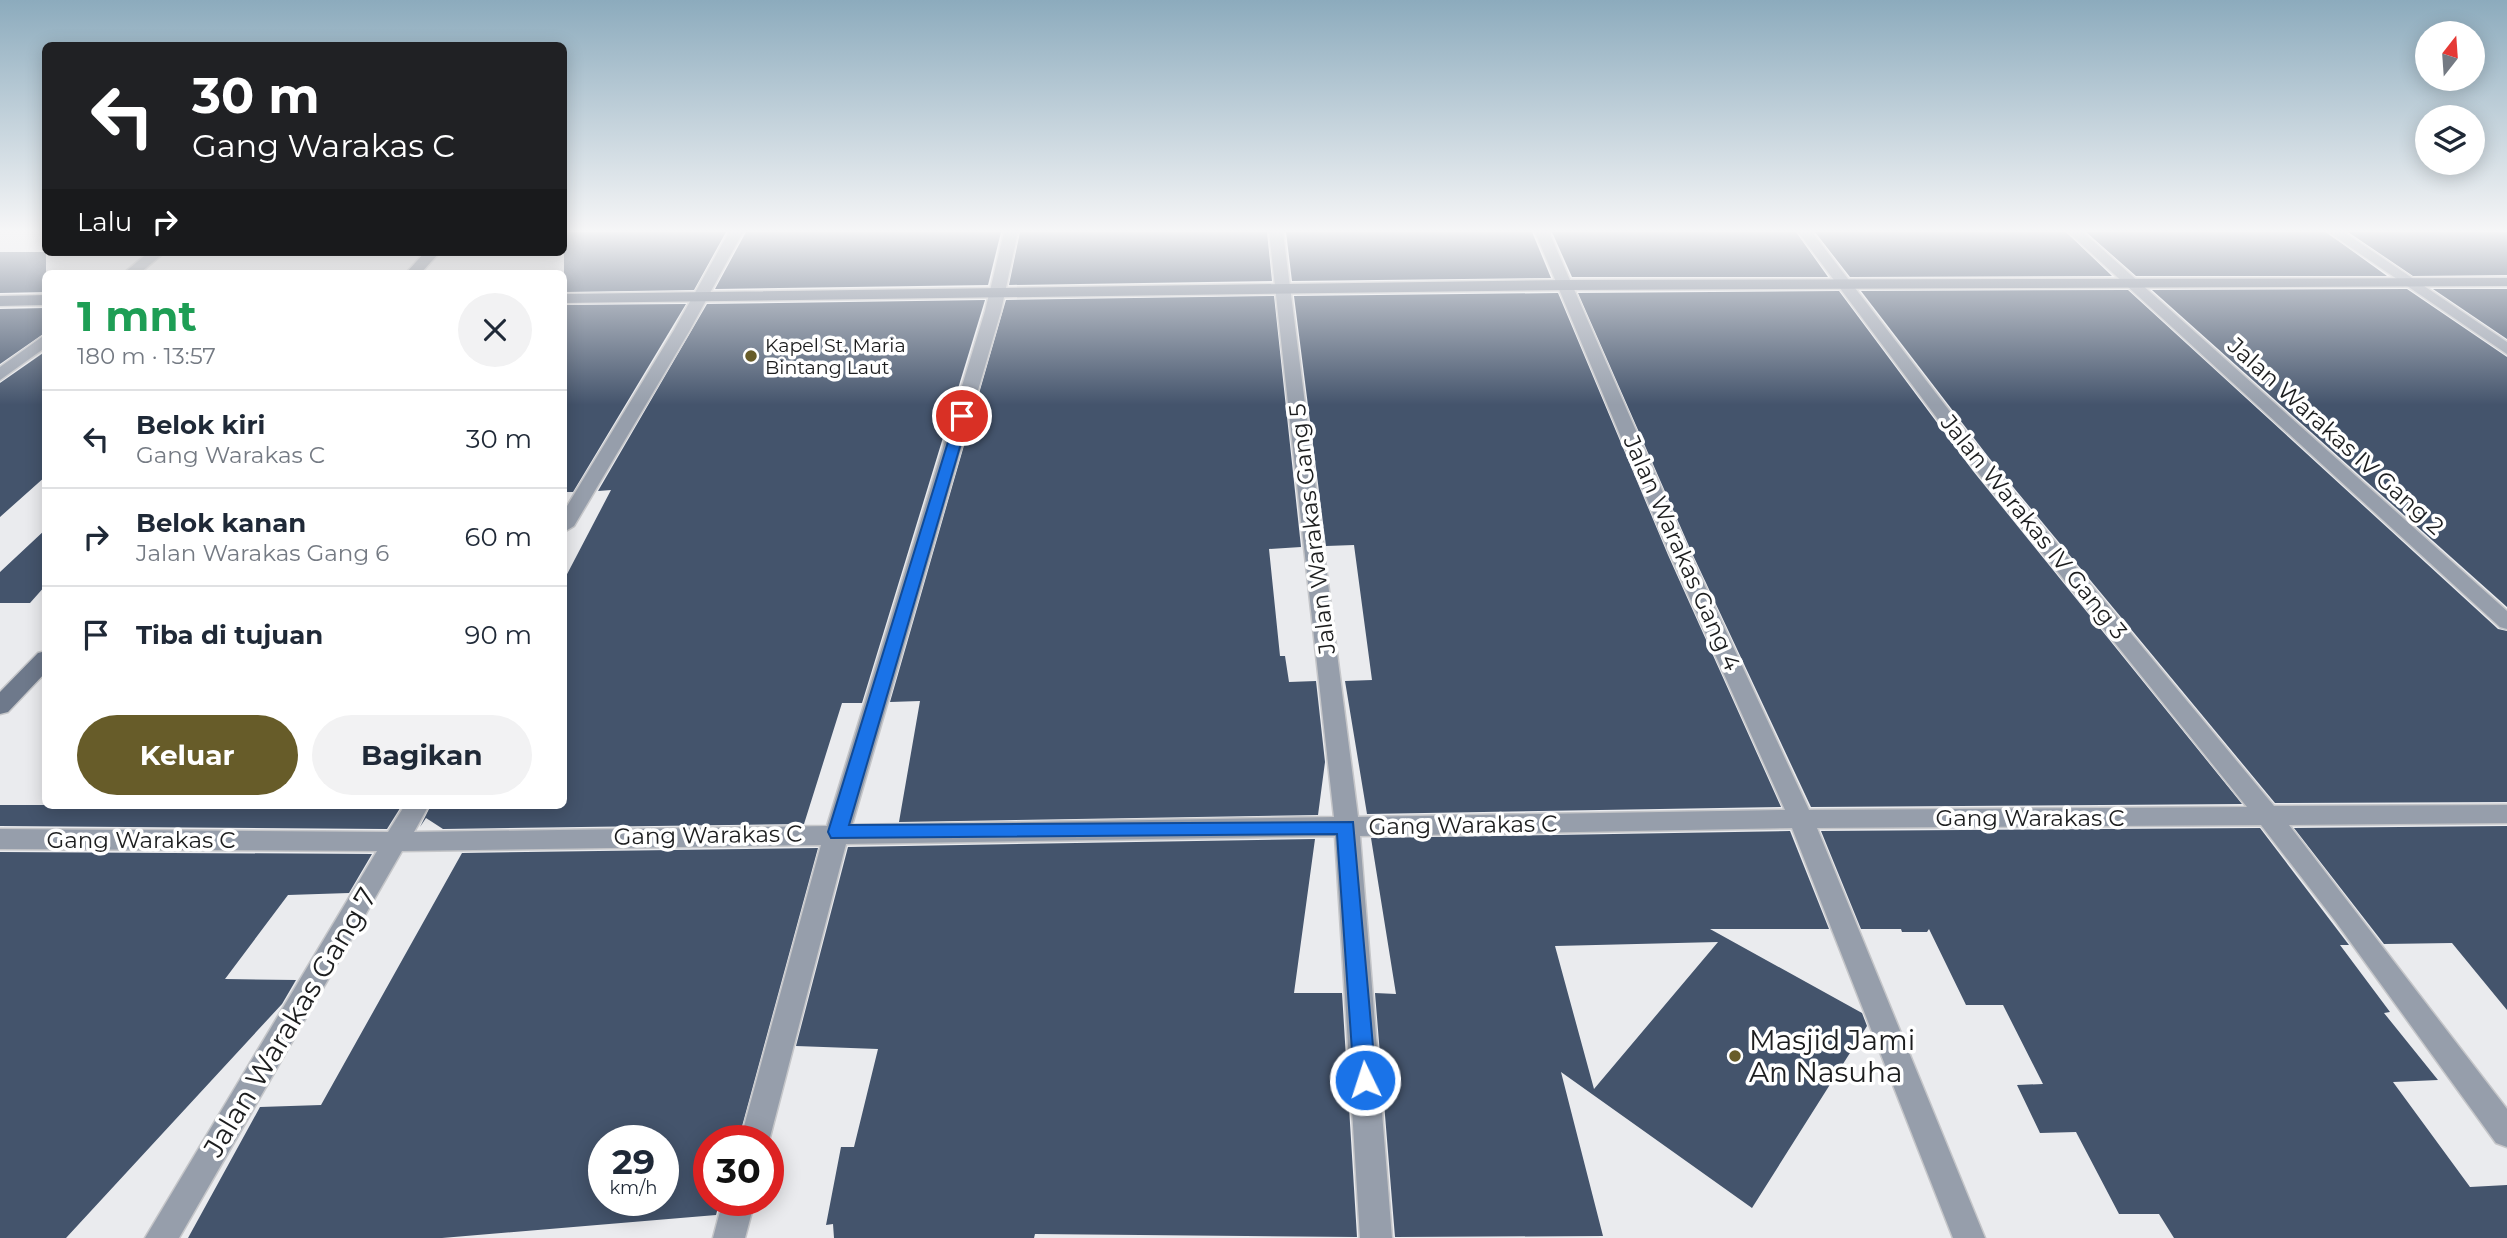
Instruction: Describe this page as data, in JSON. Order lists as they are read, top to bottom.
{
  "streets": {
    "street": [
      "Jalan Warakas IV Gang 2",
      "Jalan Warakas IV Gang 3",
      "Jalan Warakas Gang 5",
      "Jalan Warakas Gang 4",
      "Gang Warakas C",
      "Jalan Warakas Gang 7"
    ]
  },
  "crossings": [
    ["Jalan Warakas IV Gang 3", "Gang Warakas C"],
    ["Jalan Warakas Gang 5", "Gang Warakas C"],
    ["Jalan Warakas Gang 4", "Gang Warakas C"],
    ["Gang Warakas C", "Jalan Warakas Gang 7"]
  ],
  "places": ["Kapel St. Maria Bintang Laut", "Masjid Jami An Nasuha"],
  "north": "top",
  "page": {
    "turn": ["30 m", "Gang Warakas C"],
    "then": "Lalu",
    "heading": ["1 mnt", "180 m · 13:57"],
    "list": [
      {
        "name": "Belok kiri",
        "note": "Gang Warakas C",
        "value": "30 m"
      },
      {
        "name": "Belok kanan",
        "note": "Jalan Warakas Gang 6",
        "value": "60 m"
      },
      {
        "name": "Tiba di tujuan",
        "value": "90 m"
      }
    ],
    "buttons": ["Keluar", "Bagikan"],
    "speed": "29 km/h",
    "limit": "30"
  }
}
